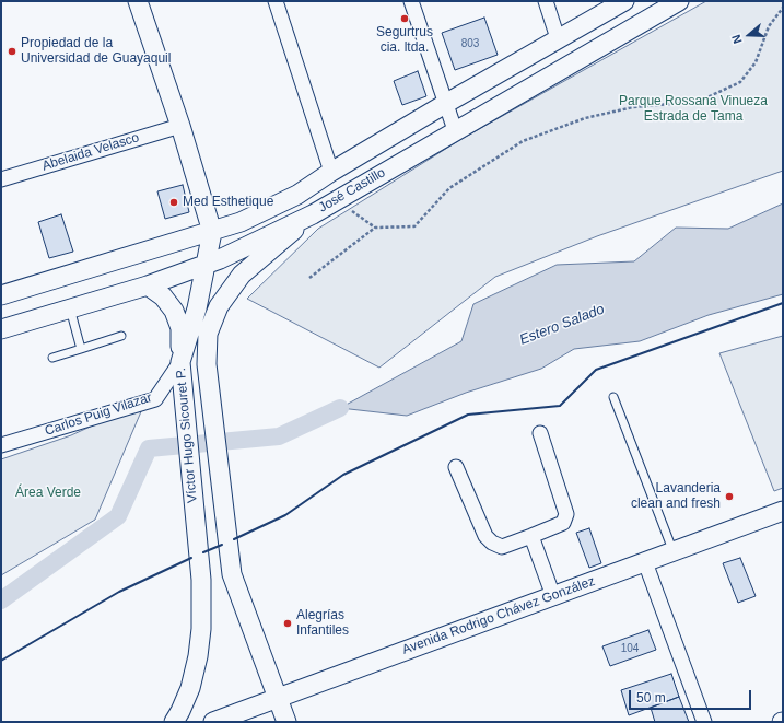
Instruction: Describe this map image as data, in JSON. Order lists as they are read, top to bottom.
{
  "streets": {
    "street": [
      "Abelaida Velasco",
      "José Castillo",
      "Carlos Puig Vilazar",
      "Víctor Hugo Sicouret P.",
      "Avenida Rodrigo Chávez González"
    ]
  },
  "crossings": [
    ["Abelaida Velasco", "Víctor Hugo Sicouret P."],
    ["José Castillo", "Víctor Hugo Sicouret P."],
    ["Carlos Puig Vilazar", "Víctor Hugo Sicouret P."],
    ["Víctor Hugo Sicouret P.", "Avenida Rodrigo Chávez González"]
  ],
  "water": ["Estero Salado"],
  "parks": ["Parque Rossana Vinueza Estrada de Tama", "Área Verde"],
  "places": [
    "Segurtrus cia. ltda.",
    "Propiedad de la Universidad de Guayaquil",
    "Med Esthetique",
    "Lavanderia clean and fresh",
    "Alegrías Infantiles"
  ],
  "house_numbers": ["803", "104"],
  "scale_bar": "50 m",
  "north": "left"
}
